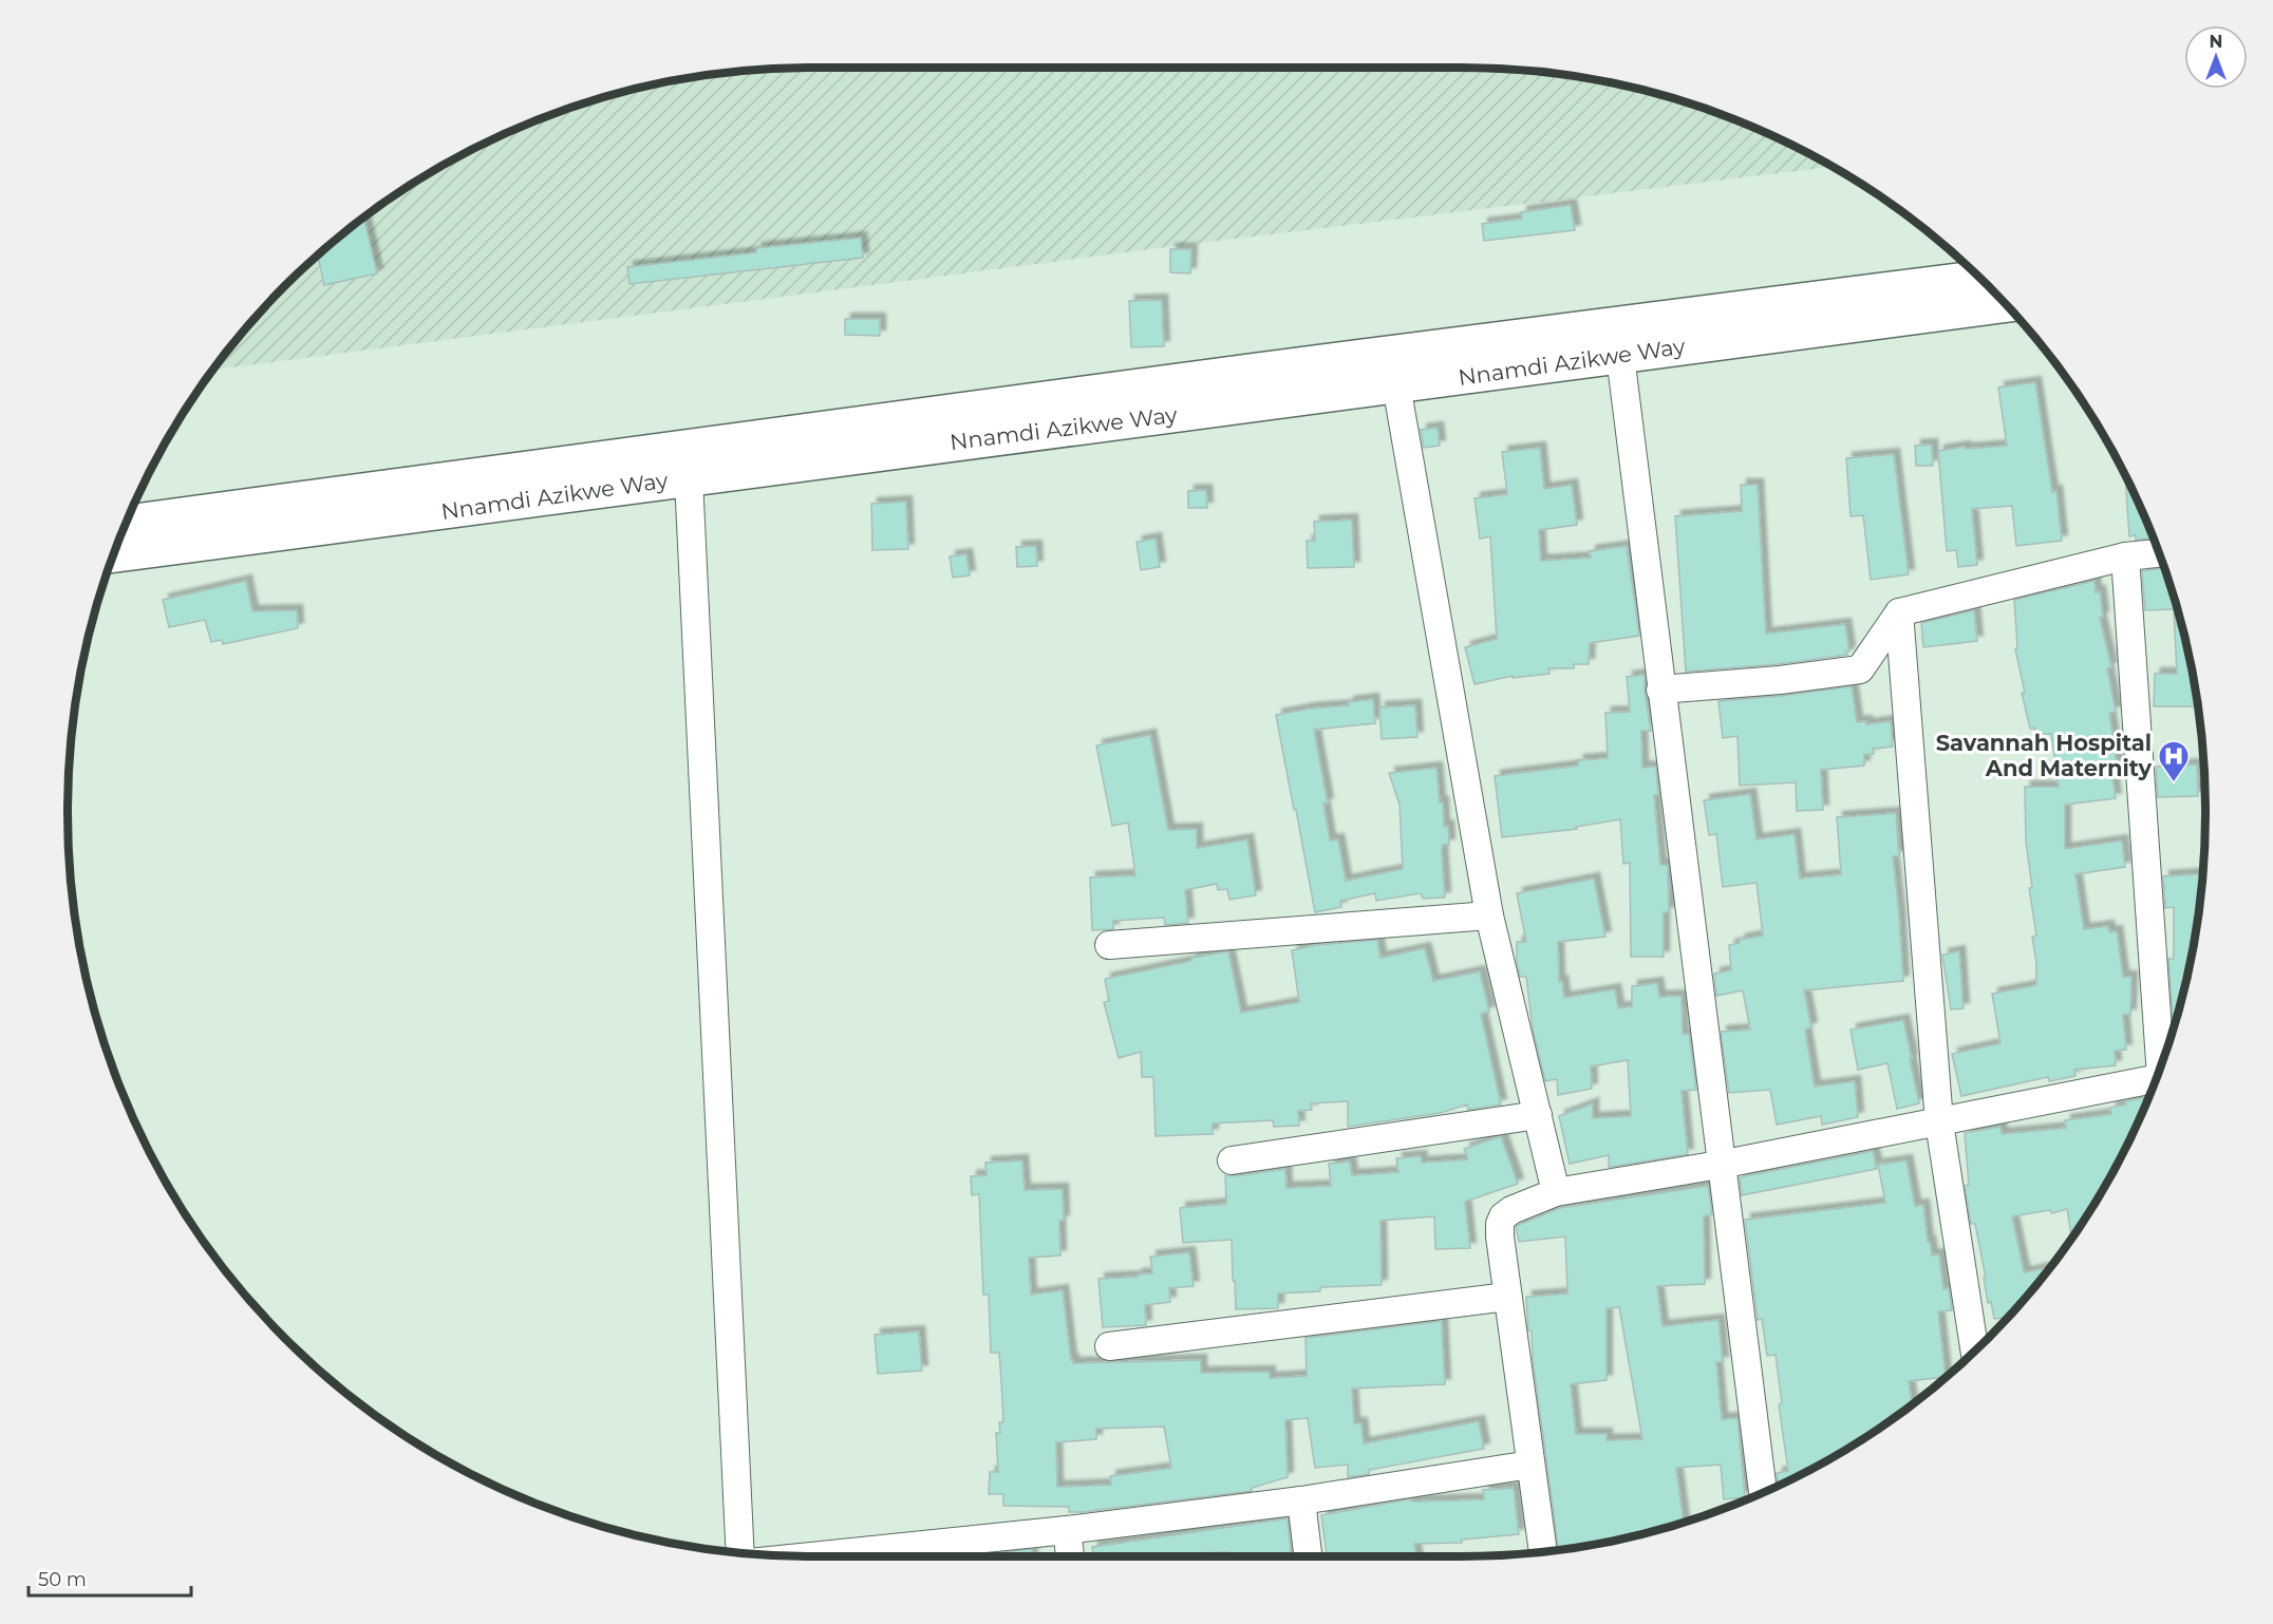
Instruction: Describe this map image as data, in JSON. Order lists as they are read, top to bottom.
{
  "streets": {
    "highway": ["Nnamdi Azikwe Way"]
  },
  "places": {
    "hospital": ["Savannah Hospital And Maternity"]
  },
  "scale_bar": "50 m",
  "north": "top"
}
